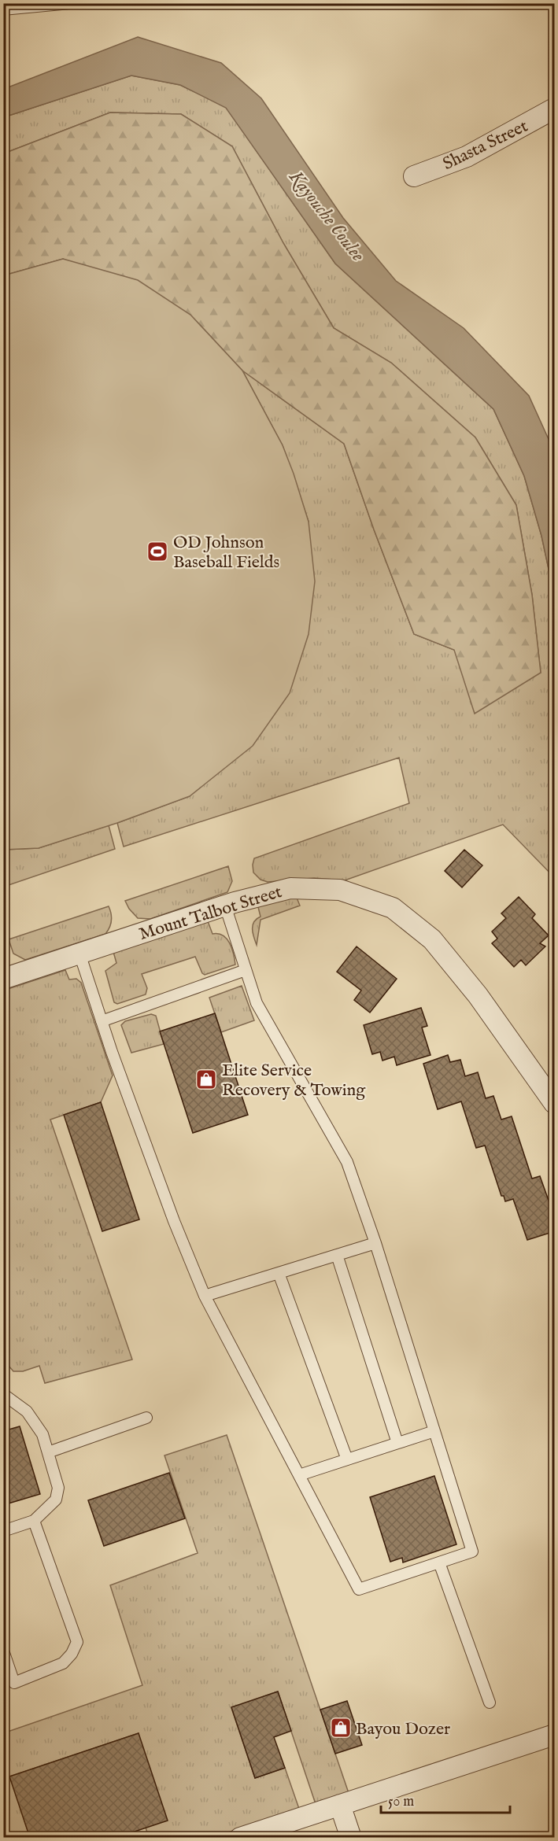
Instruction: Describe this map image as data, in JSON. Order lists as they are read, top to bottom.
{
  "streets": {
    "street": ["Shasta Street", "Mount Talbot Street"]
  },
  "water": ["Kayouche Coulee"],
  "places": {
    "sports": ["OD Johnson Baseball Fields"],
    "shop": ["Elite Service Recovery & Towing", "Bayou Dozer"]
  },
  "scale_bar": "50 m"
}
